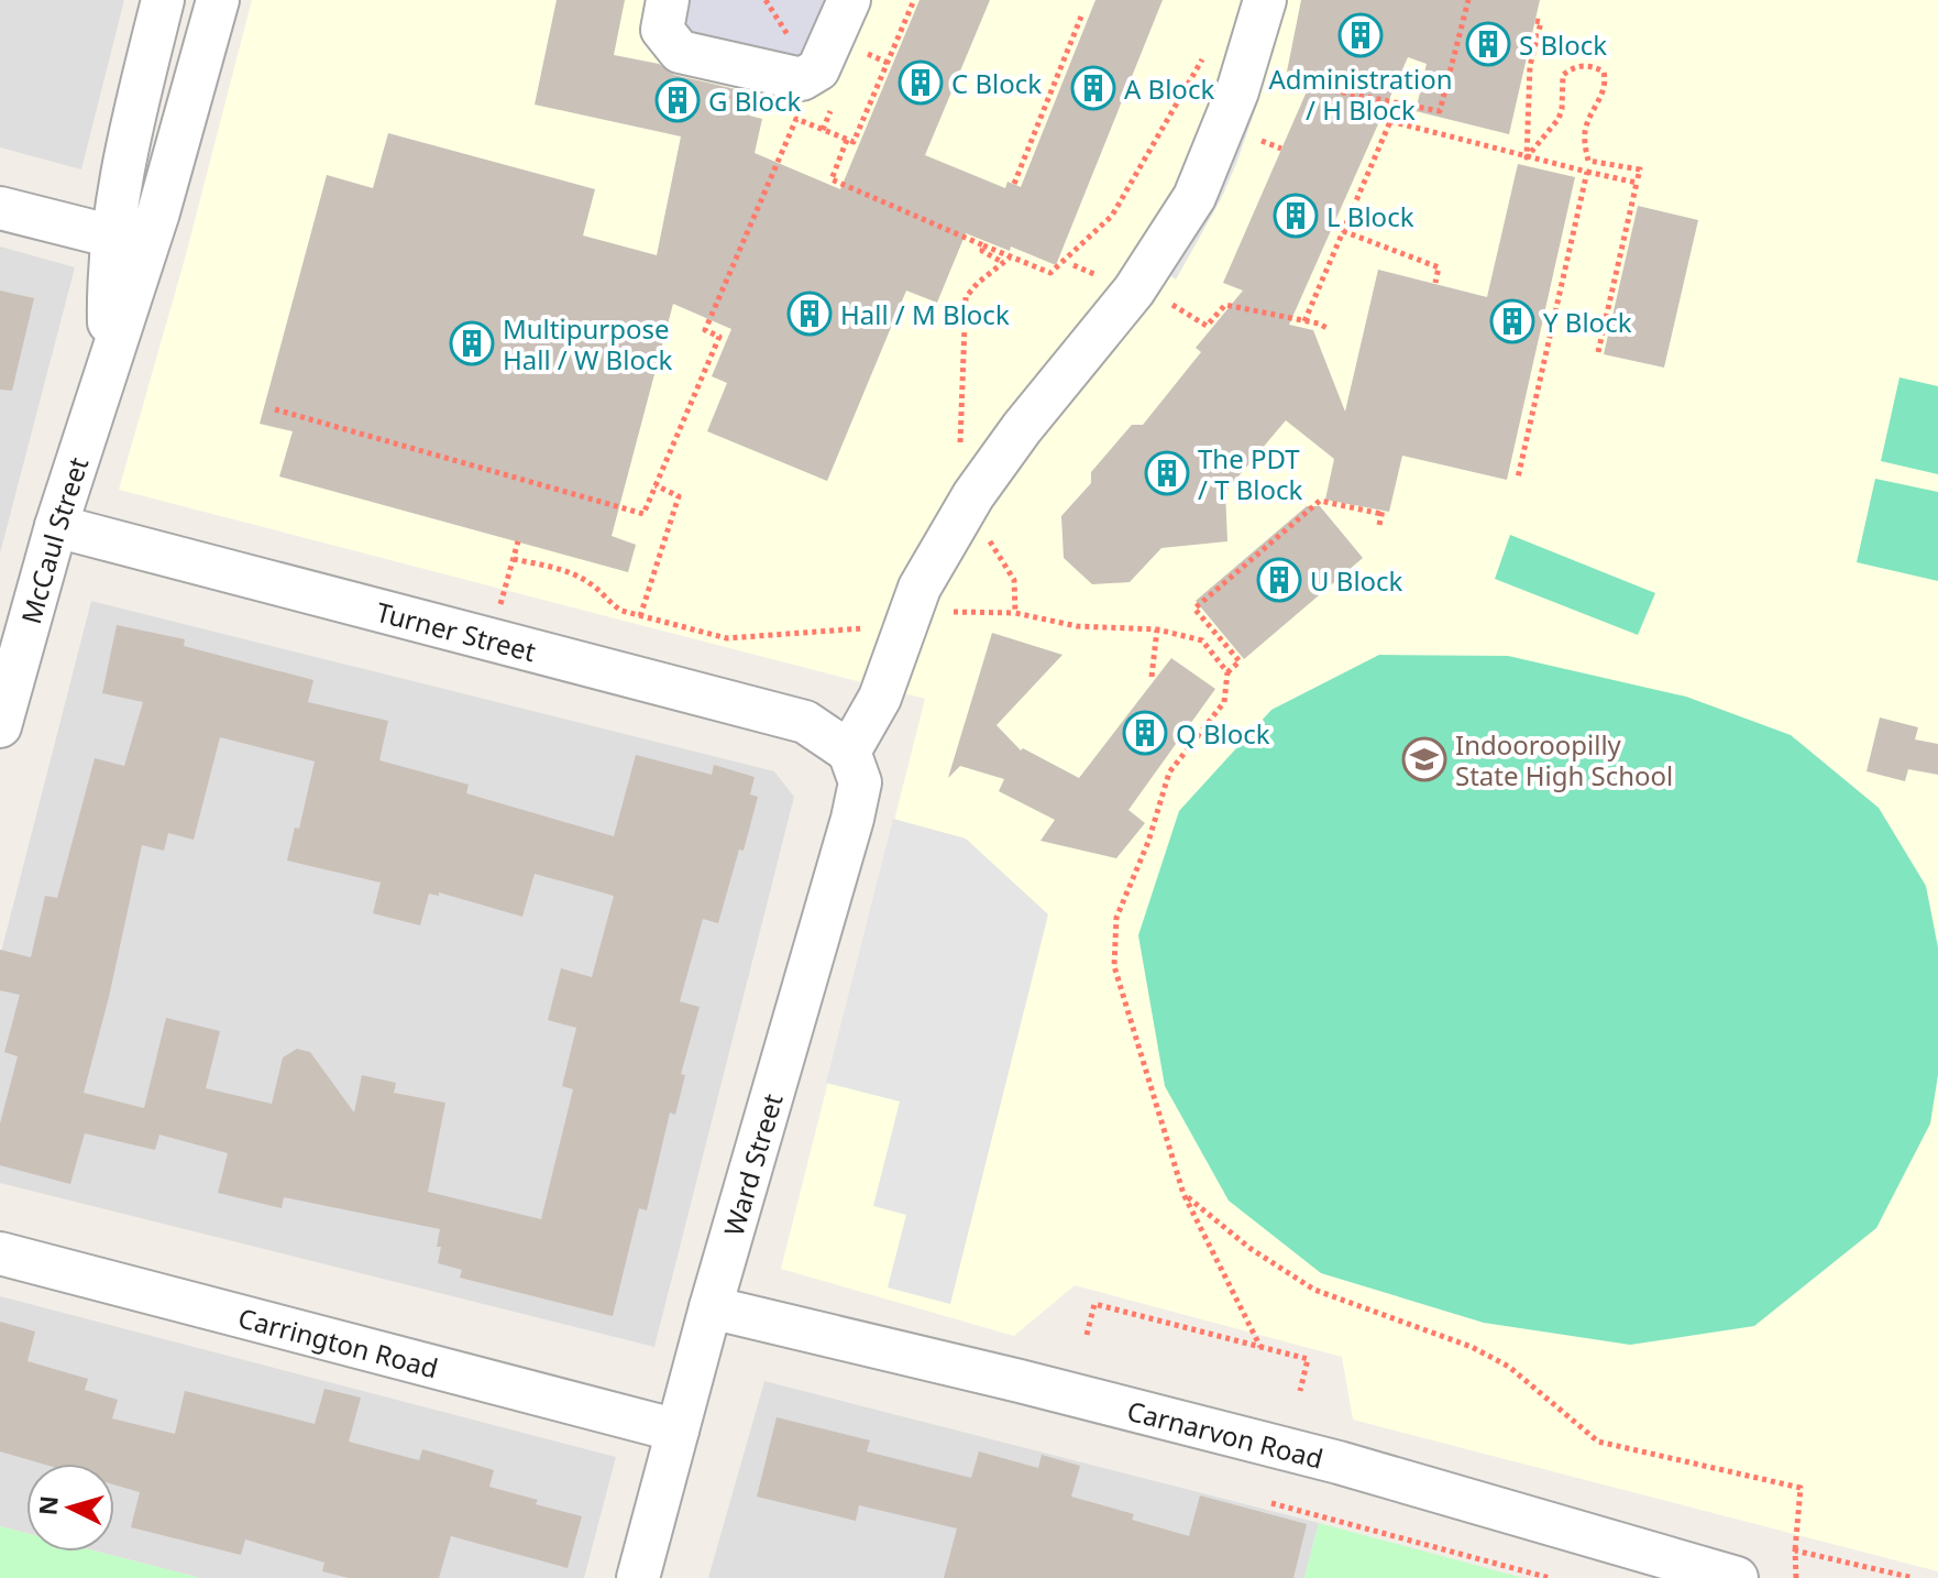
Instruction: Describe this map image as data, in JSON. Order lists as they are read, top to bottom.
{
  "streets": {
    "street": [
      "McCaul Street",
      "Turner Street",
      "Ward Street",
      "Carrington Road",
      "Carnarvon Road"
    ]
  },
  "crossings": [
    ["McCaul Street", "Turner Street"],
    ["Turner Street", "Ward Street"],
    ["Ward Street", "Carrington Road"],
    ["Ward Street", "Carnarvon Road"]
  ],
  "places": {
    "building": [
      "Administration / H Block",
      "S Block",
      "C Block",
      "A Block",
      "G Block",
      "L Block",
      "Hall / M Block",
      "Y Block",
      "Multipurpose Hall / W Block",
      "The PDT / T Block",
      "U Block",
      "Q Block"
    ],
    "school or university": ["Indooroopilly State High School"]
  },
  "north": "left"
}
